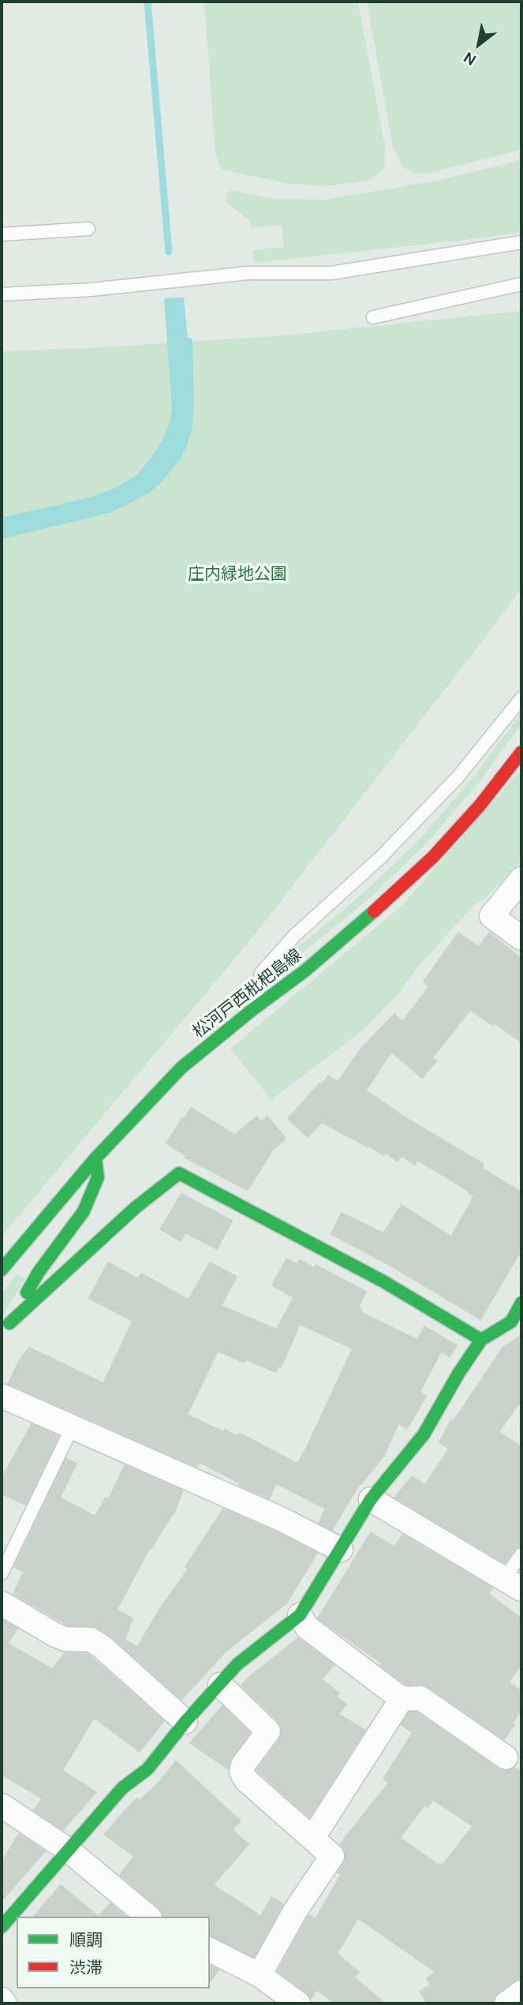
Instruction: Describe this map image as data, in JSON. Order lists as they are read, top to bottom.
{
  "streets": {
    "street": ["松河戸西枇杷島線"]
  },
  "parks": ["庄内緑地公園"],
  "legend": ["順調", "渋滞"],
  "north": "bottom left"
}
